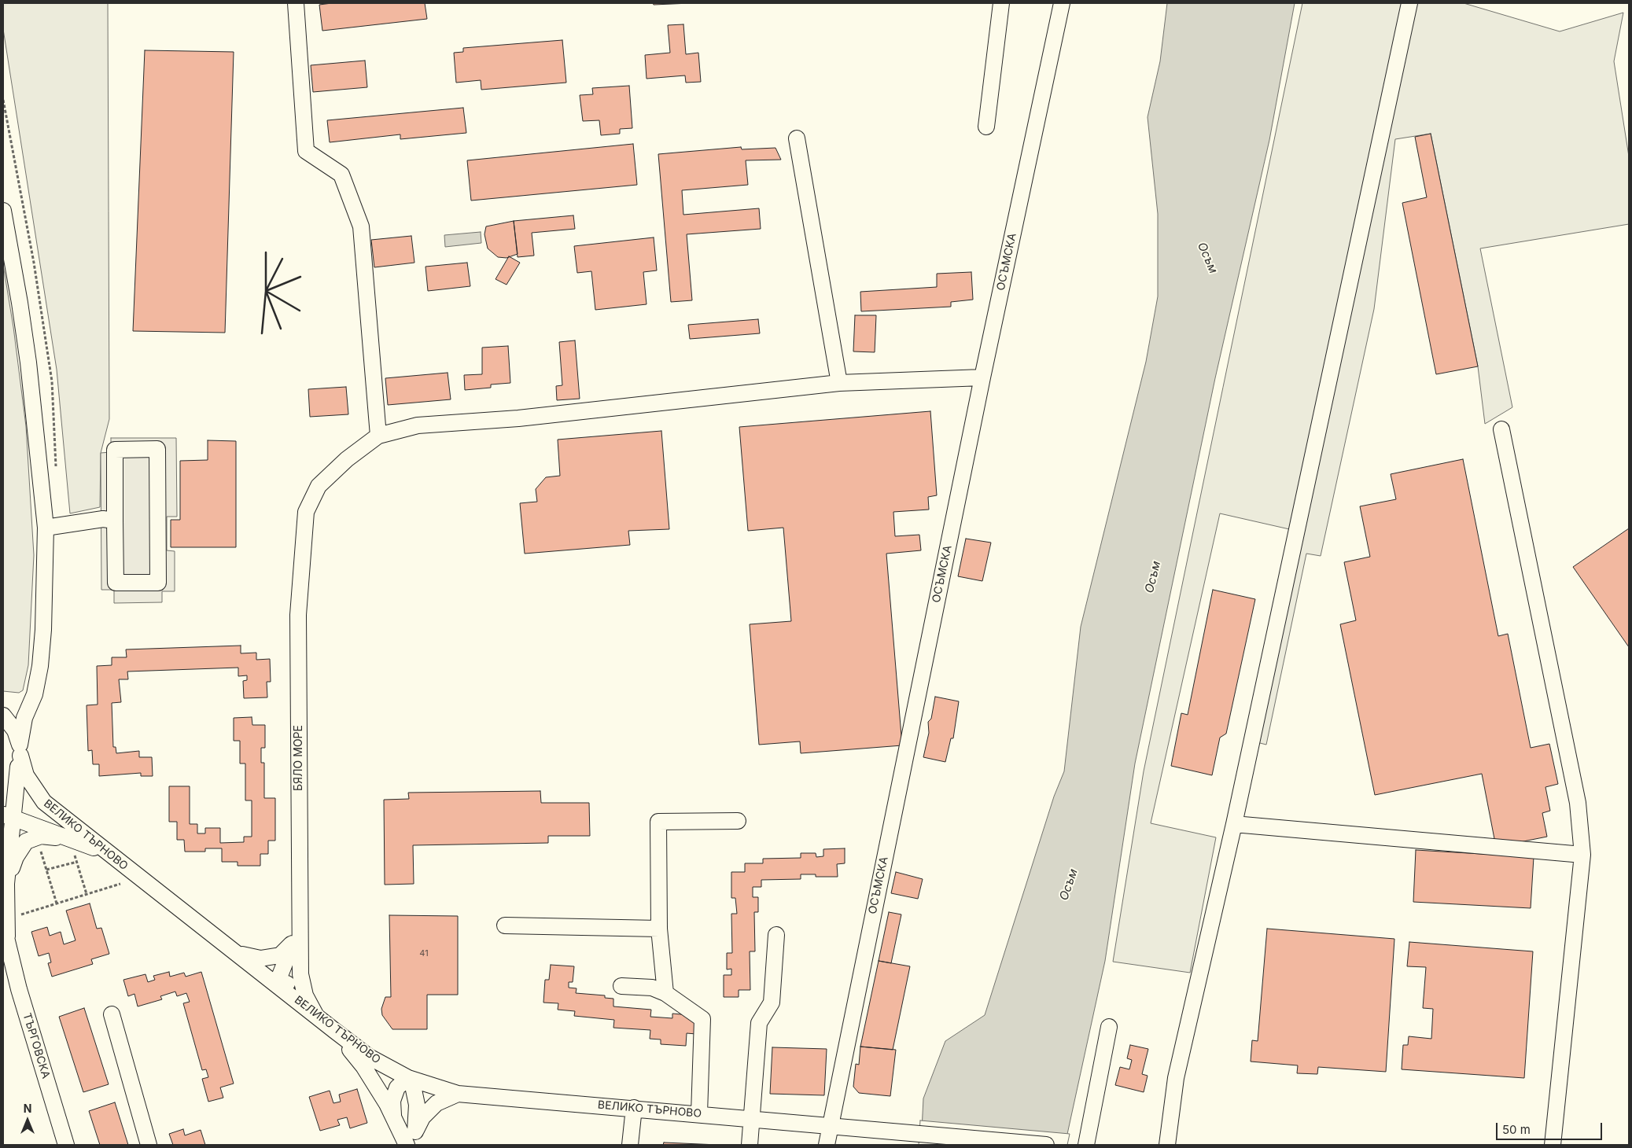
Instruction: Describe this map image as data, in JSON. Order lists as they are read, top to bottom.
{
  "streets": {
    "street": [
      "ОСЪМСКА",
      "БЯЛО МОРЕ",
      "ВЕЛИКО ТЪРНОВО",
      "ТЪРГОВСКА"
    ]
  },
  "crossings": [
    ["ОСЪМСКА", "ВЕЛИКО ТЪРНОВО"],
    ["БЯЛО МОРЕ", "ВЕЛИКО ТЪРНОВО"]
  ],
  "water": ["Осъм"],
  "house_numbers": ["41"],
  "scale_bar": "50 m",
  "north": "top"
}
